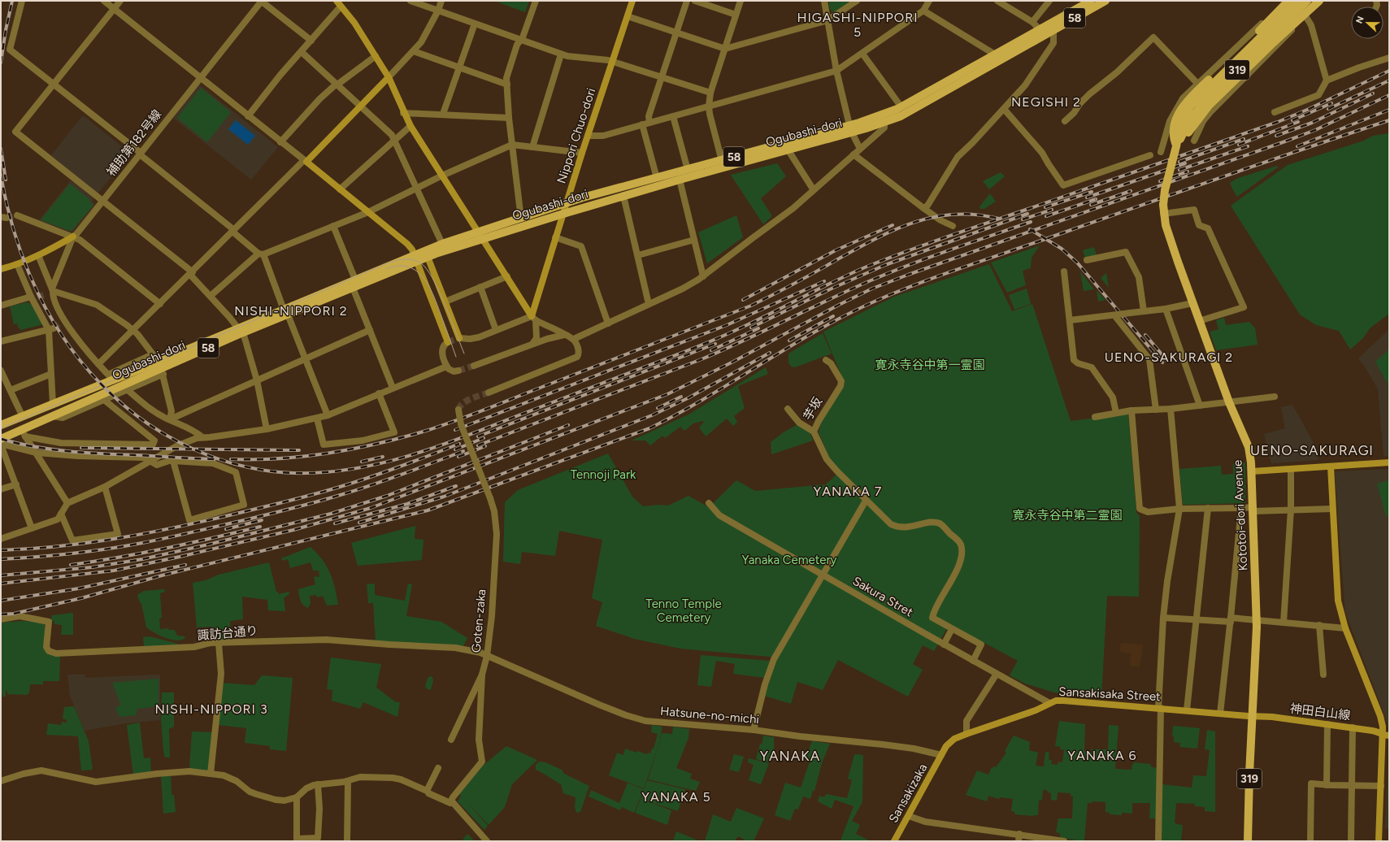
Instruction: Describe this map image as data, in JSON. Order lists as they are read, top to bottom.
{
  "streets": {
    "main road": [
      "58",
      "319",
      "Ogubashi-dori",
      "Kototoi-dori Avenue"
    ],
    "street": [
      "Nippori Chuo-dori",
      "補助第182号線",
      "芋坂",
      "Sakura Stret",
      "Goten-zaka",
      "諏訪台通り",
      "Sansakisaka Street",
      "神田白山線",
      "Hatsune-no-michi",
      "Sansakizaka"
    ]
  },
  "crossings": [
    ["Ogubashi-dori", "Nippori Chuo-dori"],
    ["Kototoi-dori Avenue", "Sansakisaka Street"],
    ["Kototoi-dori Avenue", "神田白山線"],
    ["Sakura Stret", "Sansakisaka Street"],
    ["Goten-zaka", "諏訪台通り"],
    ["Goten-zaka", "Hatsune-no-michi"],
    ["諏訪台通り", "Hatsune-no-michi"],
    ["Sansakisaka Street", "神田白山線"],
    ["Sansakisaka Street", "Hatsune-no-michi"],
    ["Sansakisaka Street", "Sansakizaka"],
    ["Hatsune-no-michi", "Sansakizaka"]
  ],
  "districts": [
    "HIGASHI-NIPPORI 5",
    "NEGISHI 2",
    "NISHI-NIPPORI 2",
    "UENO-SAKURAGI 2",
    "UENO-SAKURAGI",
    "YANAKA 7",
    "NISHI-NIPPORI 3",
    "YANAKA 6",
    "YANAKA",
    "YANAKA 5"
  ],
  "parks": [
    "寛永寺谷中第一霊園",
    "Tennoji Park",
    "寛永寺谷中第二霊園",
    "Yanaka Cemetery",
    "Tenno Temple Cemetery"
  ],
  "north": "left"
}
